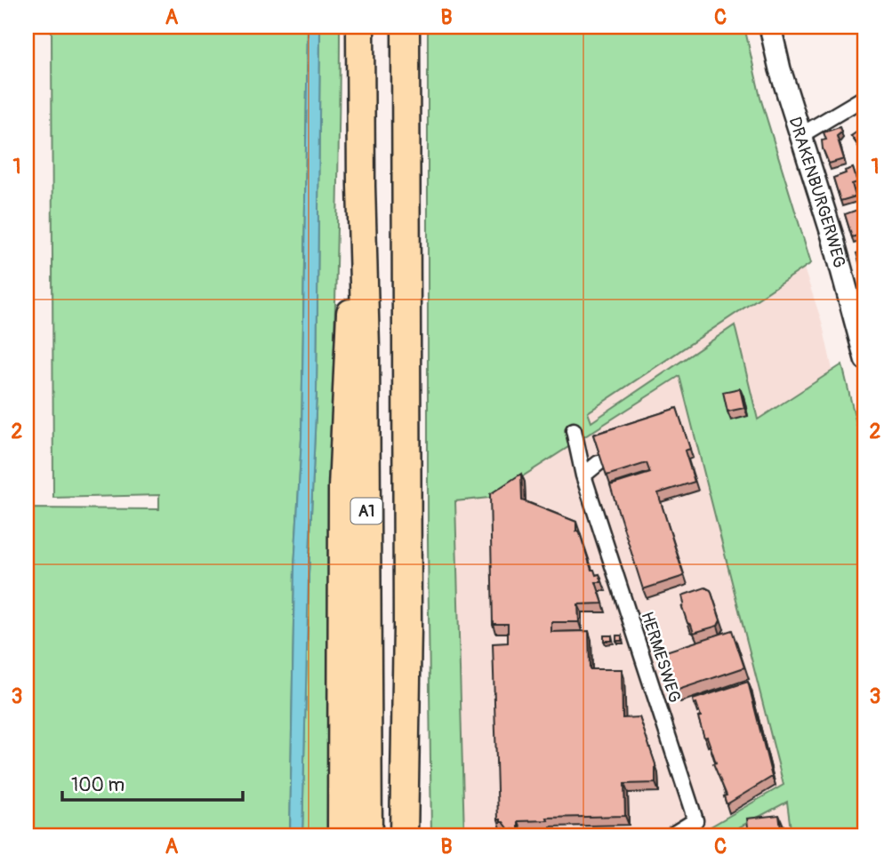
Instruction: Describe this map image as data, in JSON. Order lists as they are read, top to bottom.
{
  "streets": {
    "highway": ["A1"],
    "main road": ["DRAKENBURGERWEG"],
    "street": ["HERMESWEG"]
  },
  "scale_bar": "100 m",
  "grid": {
    "columns": ["A", "B", "C"],
    "rows": ["1", "2", "3"]
  }
}
